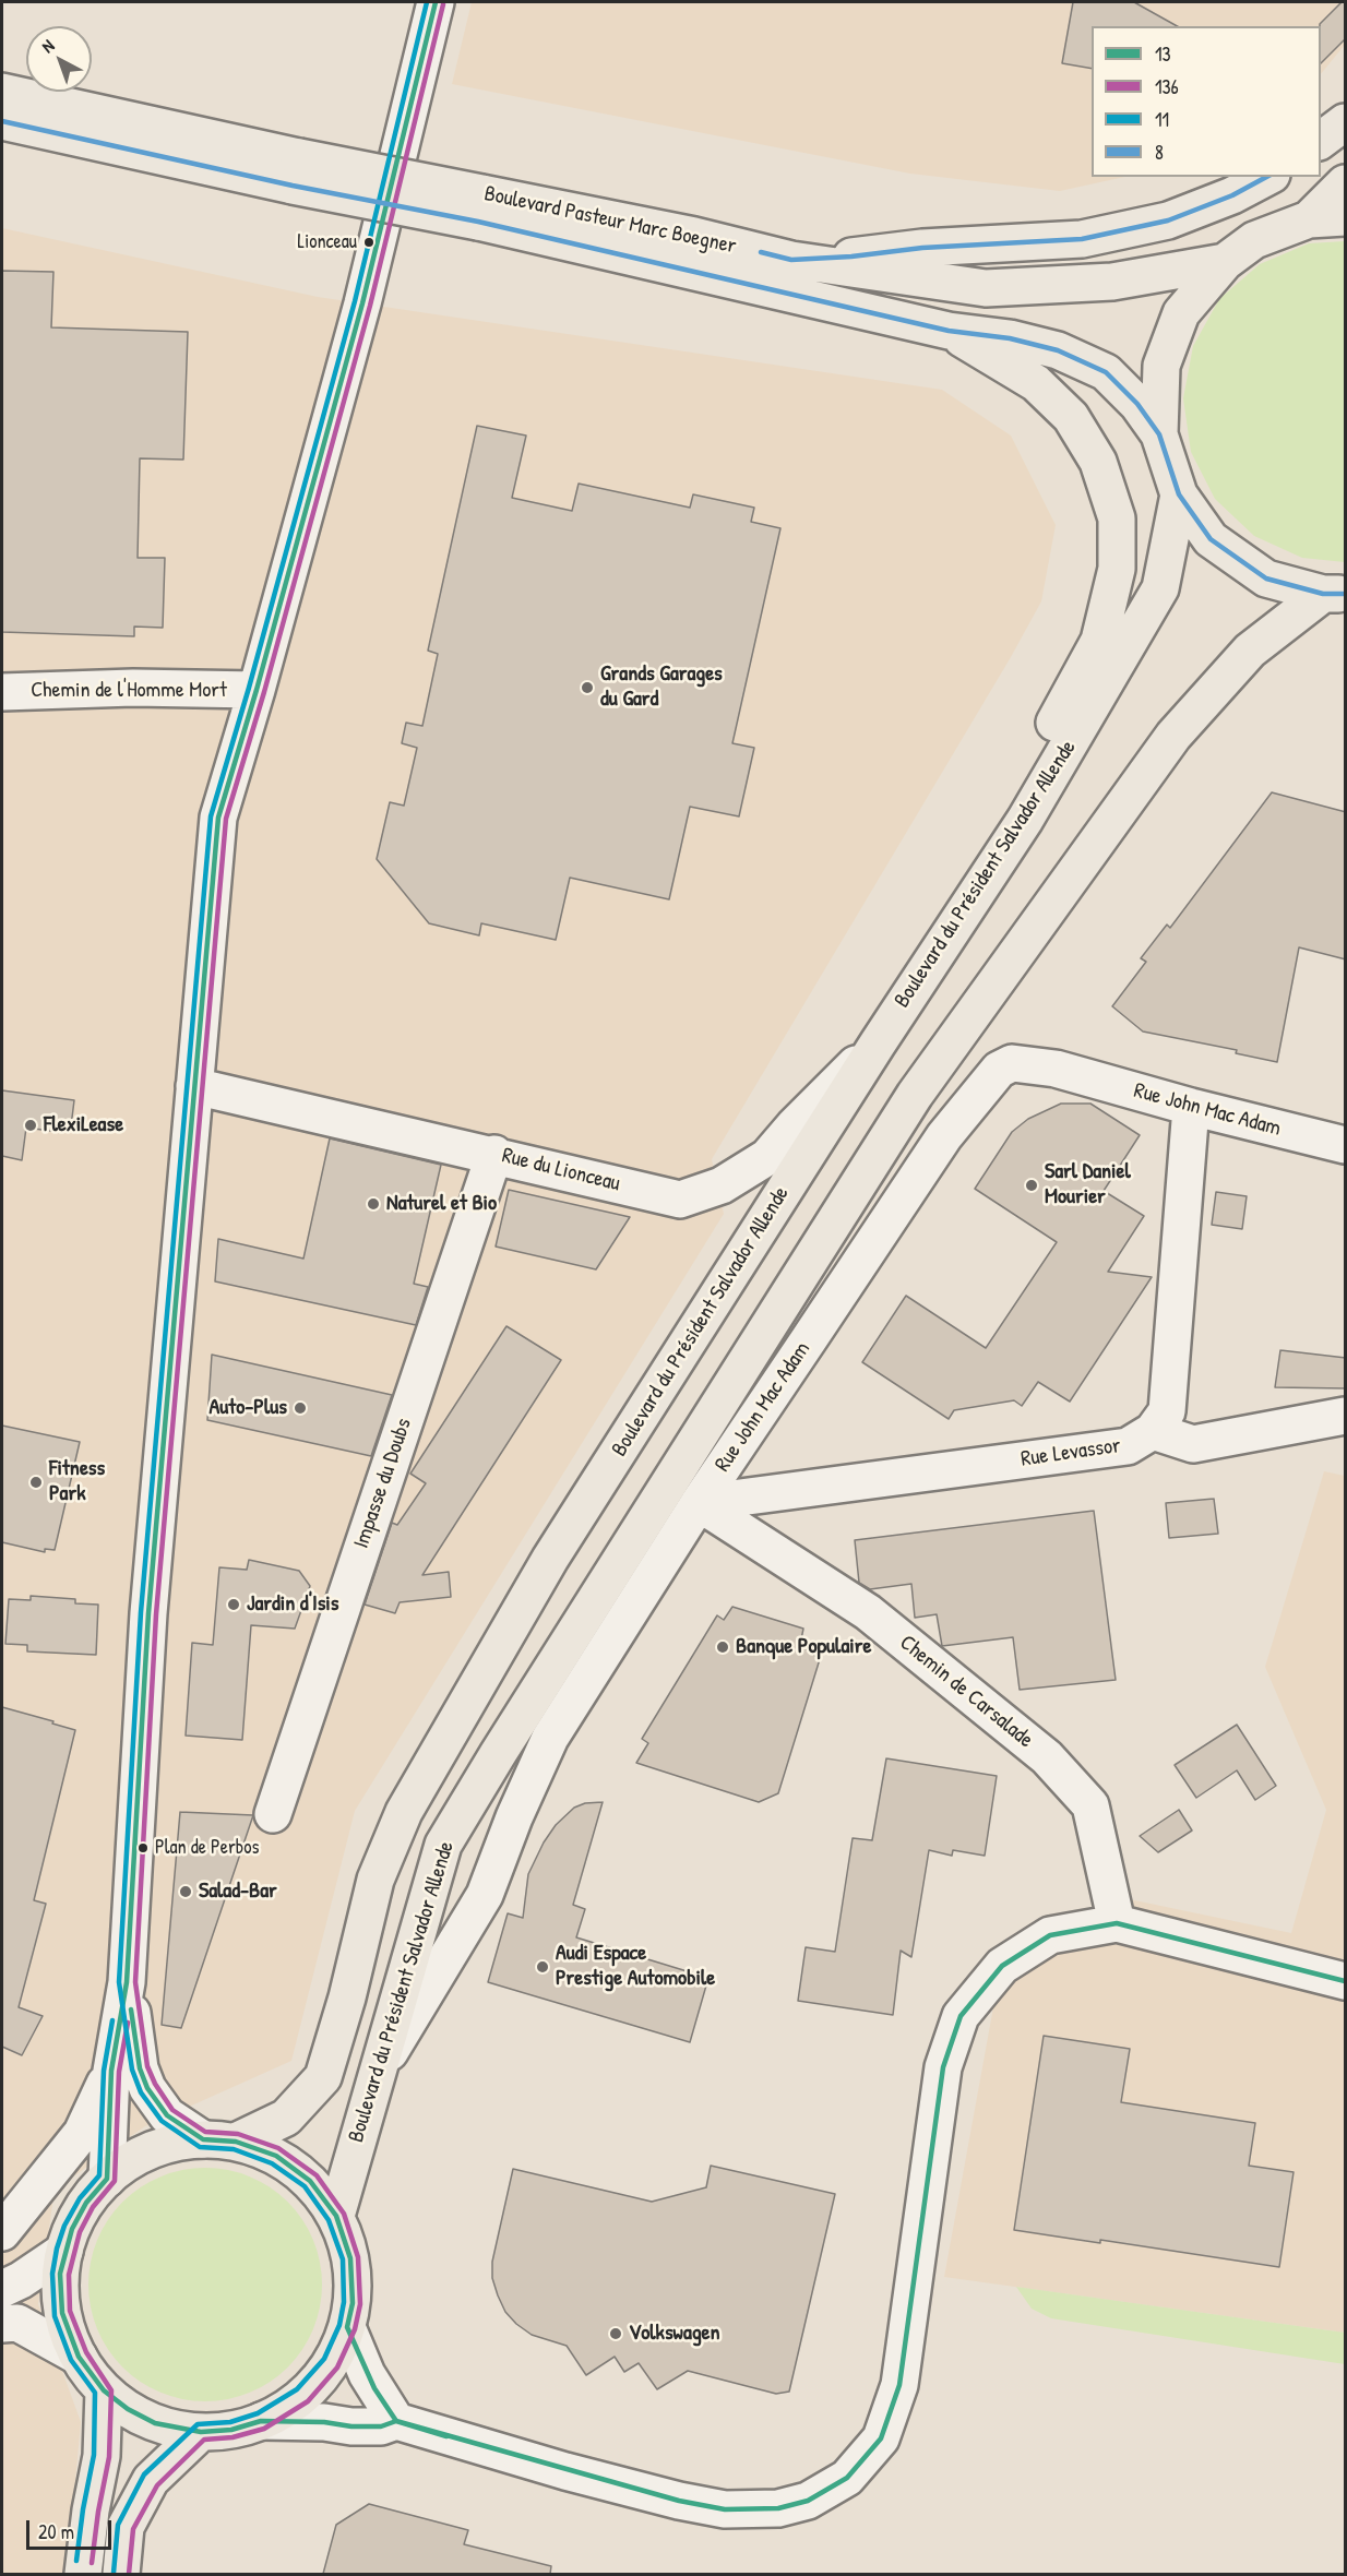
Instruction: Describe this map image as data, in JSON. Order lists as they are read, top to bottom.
{
  "streets": {
    "main road": ["Boulevard Pasteur Marc Boegner", "Boulevard du Président Salvador Allende"],
    "street": [
      "Chemin de l'Homme Mort",
      "Rue John Mac Adam",
      "Rue du Lionceau",
      "Rue Levassor",
      "Impasse du Doubs",
      "Chemin de Carsalade"
    ]
  },
  "crossings": [
    ["Boulevard du Président Salvador Allende", "Rue John Mac Adam"],
    ["Boulevard du Président Salvador Allende", "Rue du Lionceau"],
    ["Rue John Mac Adam", "Rue Levassor"],
    ["Rue John Mac Adam", "Chemin de Carsalade"],
    ["Rue du Lionceau", "Impasse du Doubs"],
    ["Rue Levassor", "Chemin de Carsalade"]
  ],
  "places": [
    "Lionceau",
    "Grands Garages du Gard",
    "FlexiLease",
    "Sarl Daniel Mourier",
    "Naturel et Bio",
    "Auto-Plus",
    "Fitness Park",
    "Jardin d'Isis",
    "Banque Populaire",
    "Plan de Perbos",
    "Salad-Bar",
    "Audi Espace Prestige Automobile",
    "Volkswagen"
  ],
  "lines": [
    "transit line 13",
    "transit line 11",
    "transit line 136",
    "transit line 8"
  ],
  "legend": [
    "13",
    "136",
    "11",
    "8"
  ],
  "scale_bar": "20 m",
  "north": "top left"
}
